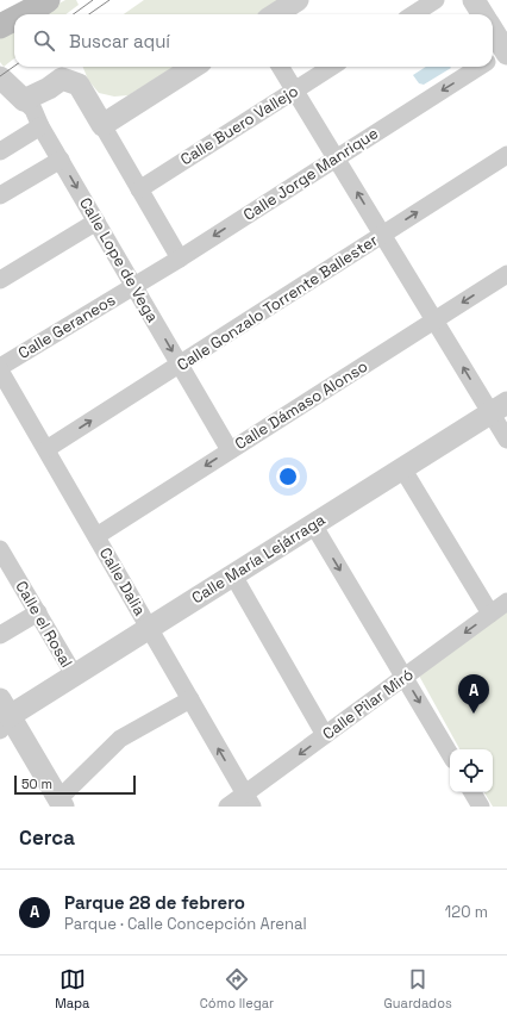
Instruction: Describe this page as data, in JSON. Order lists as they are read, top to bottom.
{
  "streets": {
    "street": [
      "Calle Buero Vallejo",
      "Calle Jorge Manrique",
      "Calle Lope de Vega",
      "Calle Gonzalo Torrente Ballester",
      "Calle Geraneos",
      "Calle Dámaso Alonso",
      "Calle María Lejárraga",
      "Calle Dalia",
      "Calle el Rosal",
      "Calle Pilar Miró"
    ]
  },
  "crossings": [
    ["Calle Jorge Manrique", "Calle Lope de Vega"],
    ["Calle Jorge Manrique", "Calle Geraneos"],
    ["Calle Lope de Vega", "Calle Gonzalo Torrente Ballester"],
    ["Calle Lope de Vega", "Calle Geraneos"],
    ["Calle Lope de Vega", "Calle Dámaso Alonso"],
    ["Calle Gonzalo Torrente Ballester", "Calle Dalia"],
    ["Calle Geraneos", "Calle Dalia"],
    ["Calle Dámaso Alonso", "Calle Dalia"],
    ["Calle María Lejárraga", "Calle Dalia"],
    ["Calle María Lejárraga", "Calle el Rosal"],
    ["Calle Dalia", "Calle Pilar Miró"]
  ],
  "one_way": ["Calle Gonzalo Torrente Ballester", "Calle Dámaso Alonso", "Calle Pilar Miró"],
  "scale_bar": "50 m",
  "page": {
    "search": "Buscar aquí",
    "pins": "A",
    "scale": "50 m",
    "heading": "Cerca",
    "list": [
      {
        "mark": "A",
        "name": "Parque 28 de febrero",
        "note": "Parque · Calle Concepción Arenal",
        "value": "120 m"
      }
    ],
    "nav": ["Mapa", "Cómo llegar", "Guardados"]
  }
}
